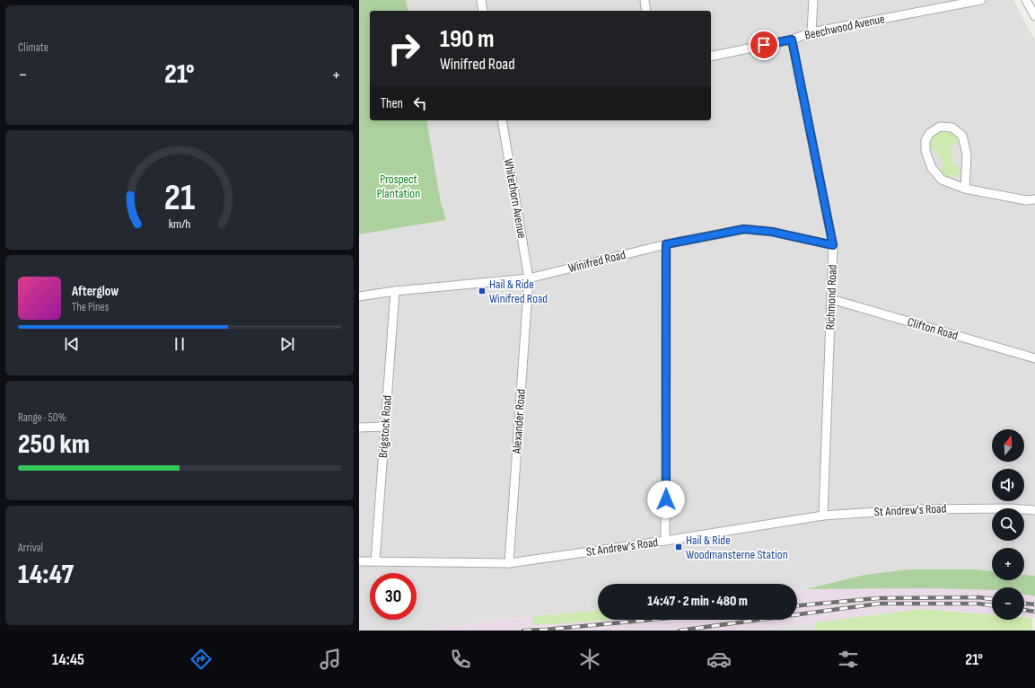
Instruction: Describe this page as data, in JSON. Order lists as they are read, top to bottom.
{
  "streets": {
    "street": [
      "Beechwood Avenue",
      "Whitethorn Avenue",
      "Winifred Road",
      "Richmond Road",
      "Clifton Road",
      "Alexander Road",
      "Brigstock Road",
      "St Andrew's Road"
    ]
  },
  "crossings": [
    ["Beechwood Avenue", "Richmond Road"],
    ["Whitethorn Avenue", "Winifred Road"],
    ["Whitethorn Avenue", "Alexander Road"],
    ["Winifred Road", "Richmond Road"],
    ["Winifred Road", "Alexander Road"],
    ["Winifred Road", "Brigstock Road"],
    ["Richmond Road", "Clifton Road"],
    ["Richmond Road", "St Andrew's Road"],
    ["Alexander Road", "St Andrew's Road"],
    ["Brigstock Road", "St Andrew's Road"]
  ],
  "parks": ["Prospect Plantation"],
  "places": {
    "transit": ["Hail & Ride Winifred Road", "Hail & Ride Woodmansterne Station"]
  },
  "north": "top",
  "page": {
    "tile": [
      "Climate",
      ["Range · 50%", "250 km"],
      ["Arrival", "14:47"]
    ],
    "turn": ["190 m", "Winifred Road"],
    "heat": ["−", "21°", "+"],
    "then": "Then",
    "song": ["Afterglow", "The Pines"],
    "map_buttons": ["+", "−"],
    "limit": "30",
    "trip": "14:47 · 2 min · 480 m",
    "tabs": ["14:45", "21°"],
    "gauge": ["21", "km/h"]
  }
}
